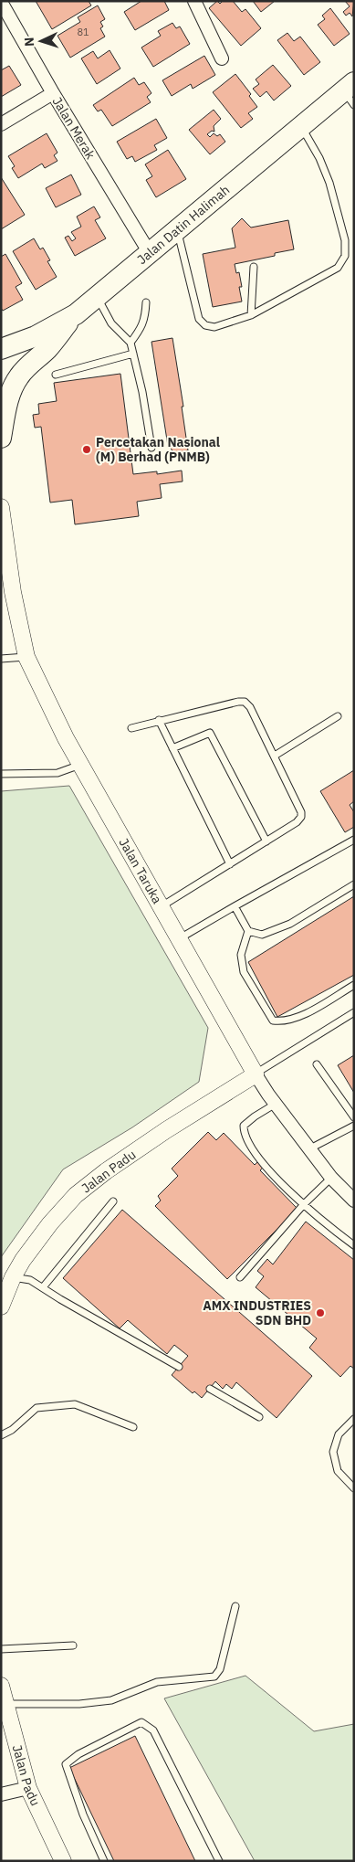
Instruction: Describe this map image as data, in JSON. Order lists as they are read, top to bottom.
{
  "streets": {
    "main road": ["Jalan Datin Halimah"],
    "street": ["Jalan Merak", "Jalan Taruka", "Jalan Padu"]
  },
  "crossings": [
    ["Jalan Merak", "Jalan Datin Halimah"],
    ["Jalan Taruka", "Jalan Padu"]
  ],
  "places": ["Percetakan Nasional (M) Berhad (PNMB)", "AMX INDUSTRIES SDN BHD"],
  "house_numbers": ["81"],
  "north": "left"
}
